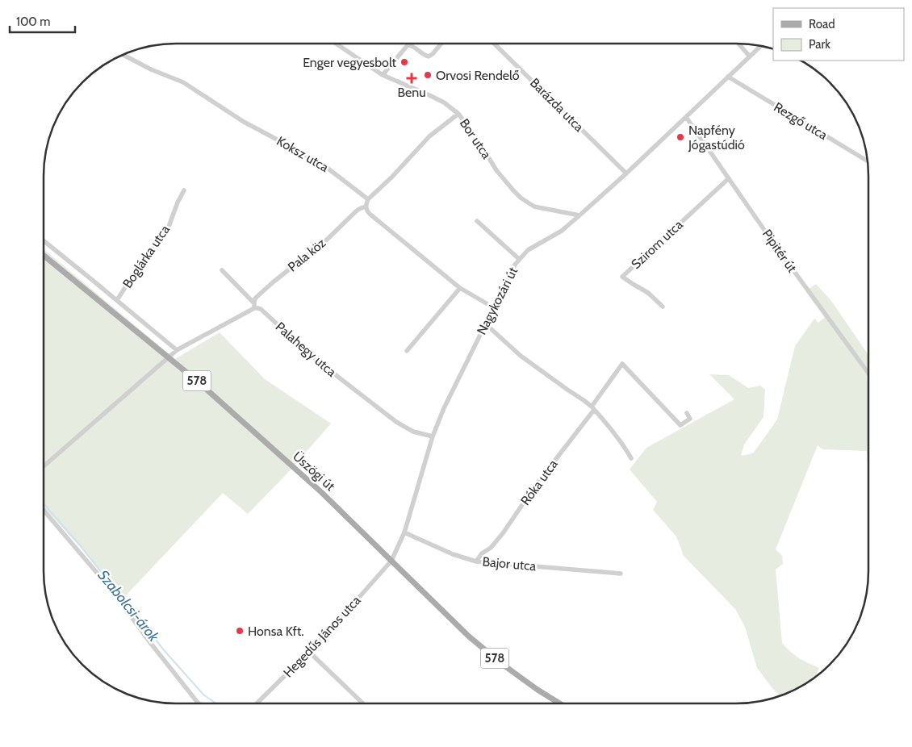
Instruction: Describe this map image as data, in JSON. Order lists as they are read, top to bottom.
{
  "streets": {
    "main road": ["578", "Üszögi út"],
    "street": [
      "Barázda utca",
      "Rezgő utca",
      "Bor utca",
      "Koksz utca",
      "Szirom utca",
      "Pipitér út",
      "Pala köz",
      "Boglárka utca",
      "Nagykozári út",
      "Palahegy utca",
      "Róka utca",
      "Bajor utca",
      "Hegedűs János utca"
    ]
  },
  "crossings": [
    ["Barázda utca", "Nagykozári út"],
    ["Rezgő utca", "Nagykozári út"],
    ["Bor utca", "Nagykozári út"],
    ["Szirom utca", "Pipitér út"],
    ["Pipitér út", "Nagykozári út"],
    ["Pala köz", "Palahegy utca"],
    ["Nagykozári út", "Palahegy utca"],
    ["Nagykozári út", "Üszögi út"],
    ["Nagykozári út", "Bajor utca"],
    ["Nagykozári út", "Hegedűs János utca"],
    ["Üszögi út", "Hegedűs János utca"],
    ["Róka utca", "Bajor utca"]
  ],
  "water": ["Szabolcsi-árok"],
  "places": {
    "other": [
      "Enger vegyesbolt",
      "Orvosi Rendelő",
      "Napfény Jógastúdió",
      "Honsa Kft."
    ],
    "health": ["Benu"]
  },
  "legend": ["Road", "Park"],
  "scale_bar": "100 m"
}
